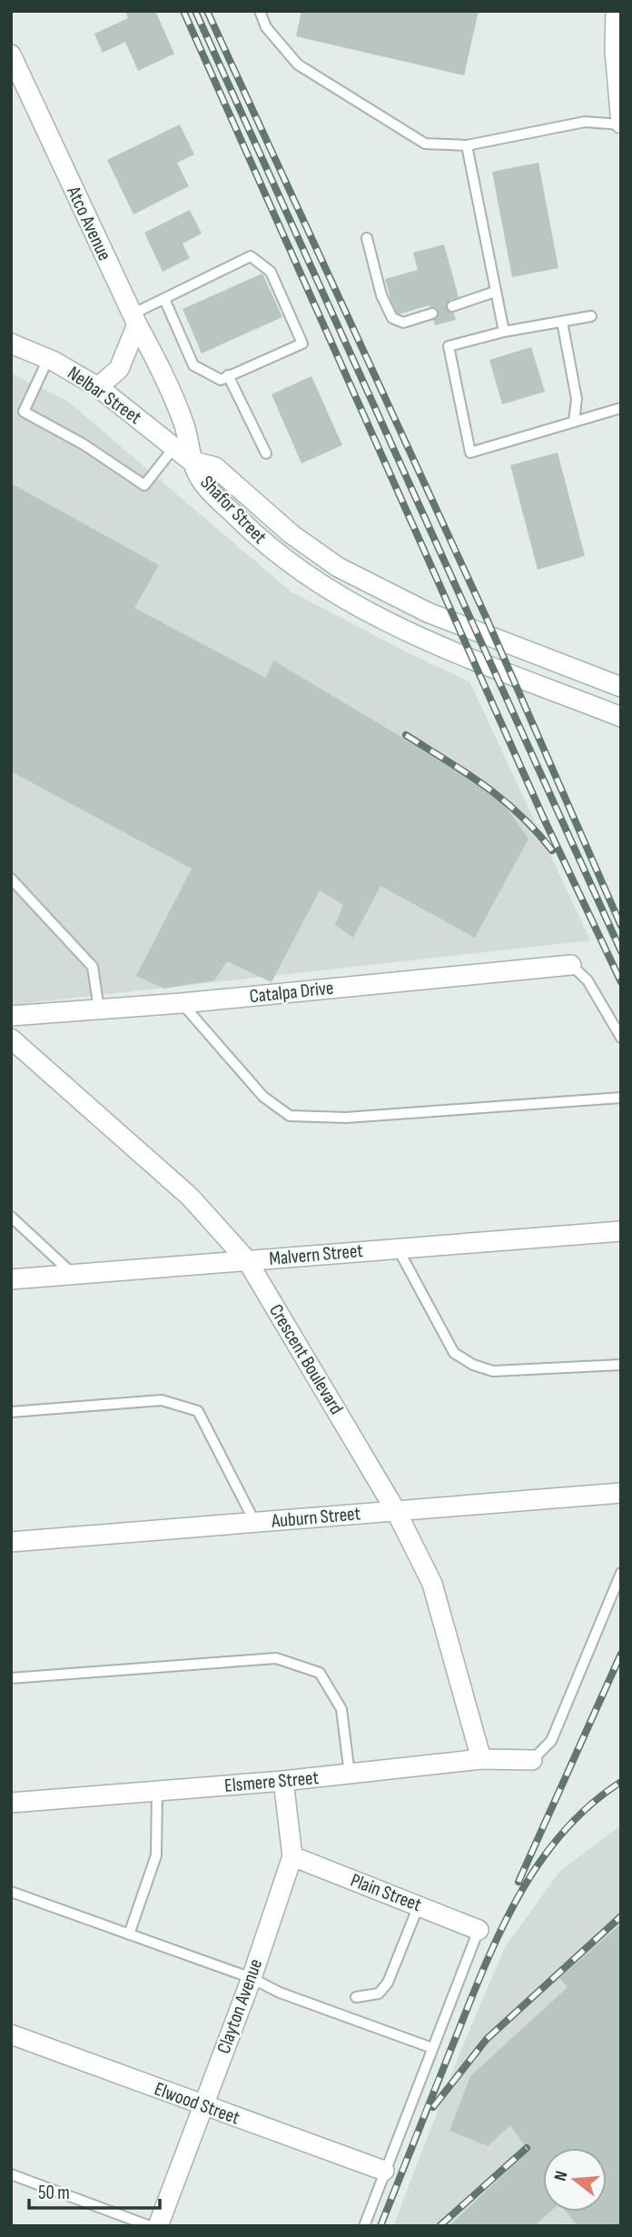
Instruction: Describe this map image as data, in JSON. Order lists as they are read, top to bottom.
{
  "streets": {
    "street": [
      "Atco Avenue",
      "Nelbar Street",
      "Shafor Street",
      "Catalpa Drive",
      "Malvern Street",
      "Crescent Boulevard",
      "Auburn Street",
      "Elsmere Street",
      "Plain Street",
      "Clayton Avenue",
      "Elwood Street"
    ]
  },
  "crossings": [
    ["Atco Avenue", "Nelbar Street"],
    ["Atco Avenue", "Shafor Street"],
    ["Nelbar Street", "Shafor Street"],
    ["Malvern Street", "Crescent Boulevard"],
    ["Crescent Boulevard", "Auburn Street"],
    ["Crescent Boulevard", "Elsmere Street"],
    ["Elsmere Street", "Clayton Avenue"],
    ["Plain Street", "Clayton Avenue"],
    ["Clayton Avenue", "Elwood Street"]
  ],
  "scale_bar": "50 m",
  "north": "left"
}
